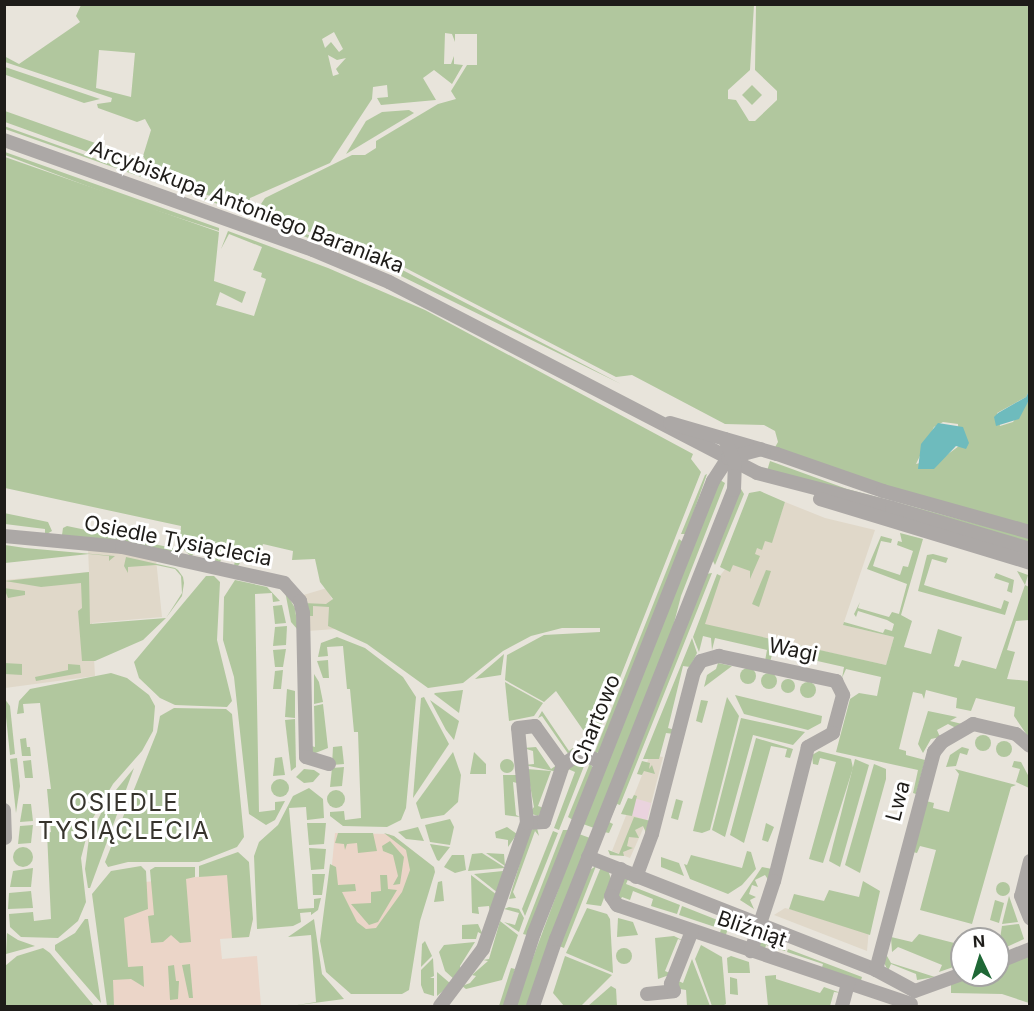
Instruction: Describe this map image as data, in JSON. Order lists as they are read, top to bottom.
{
  "streets": {
    "street": [
      "Arcybiskupa Antoniego Baraniaka",
      "Osiedle Tysiąclecia",
      "Wagi",
      "Chartowo",
      "Lwa",
      "Bliźniąt"
    ]
  },
  "crossings": [
    ["Arcybiskupa Antoniego Baraniaka", "Chartowo"],
    ["Wagi", "Bliźniąt"],
    ["Chartowo", "Bliźniąt"],
    ["Lwa", "Bliźniąt"]
  ],
  "districts": ["OSIEDLE TYSIĄCLECIA"],
  "north": "top"
}
